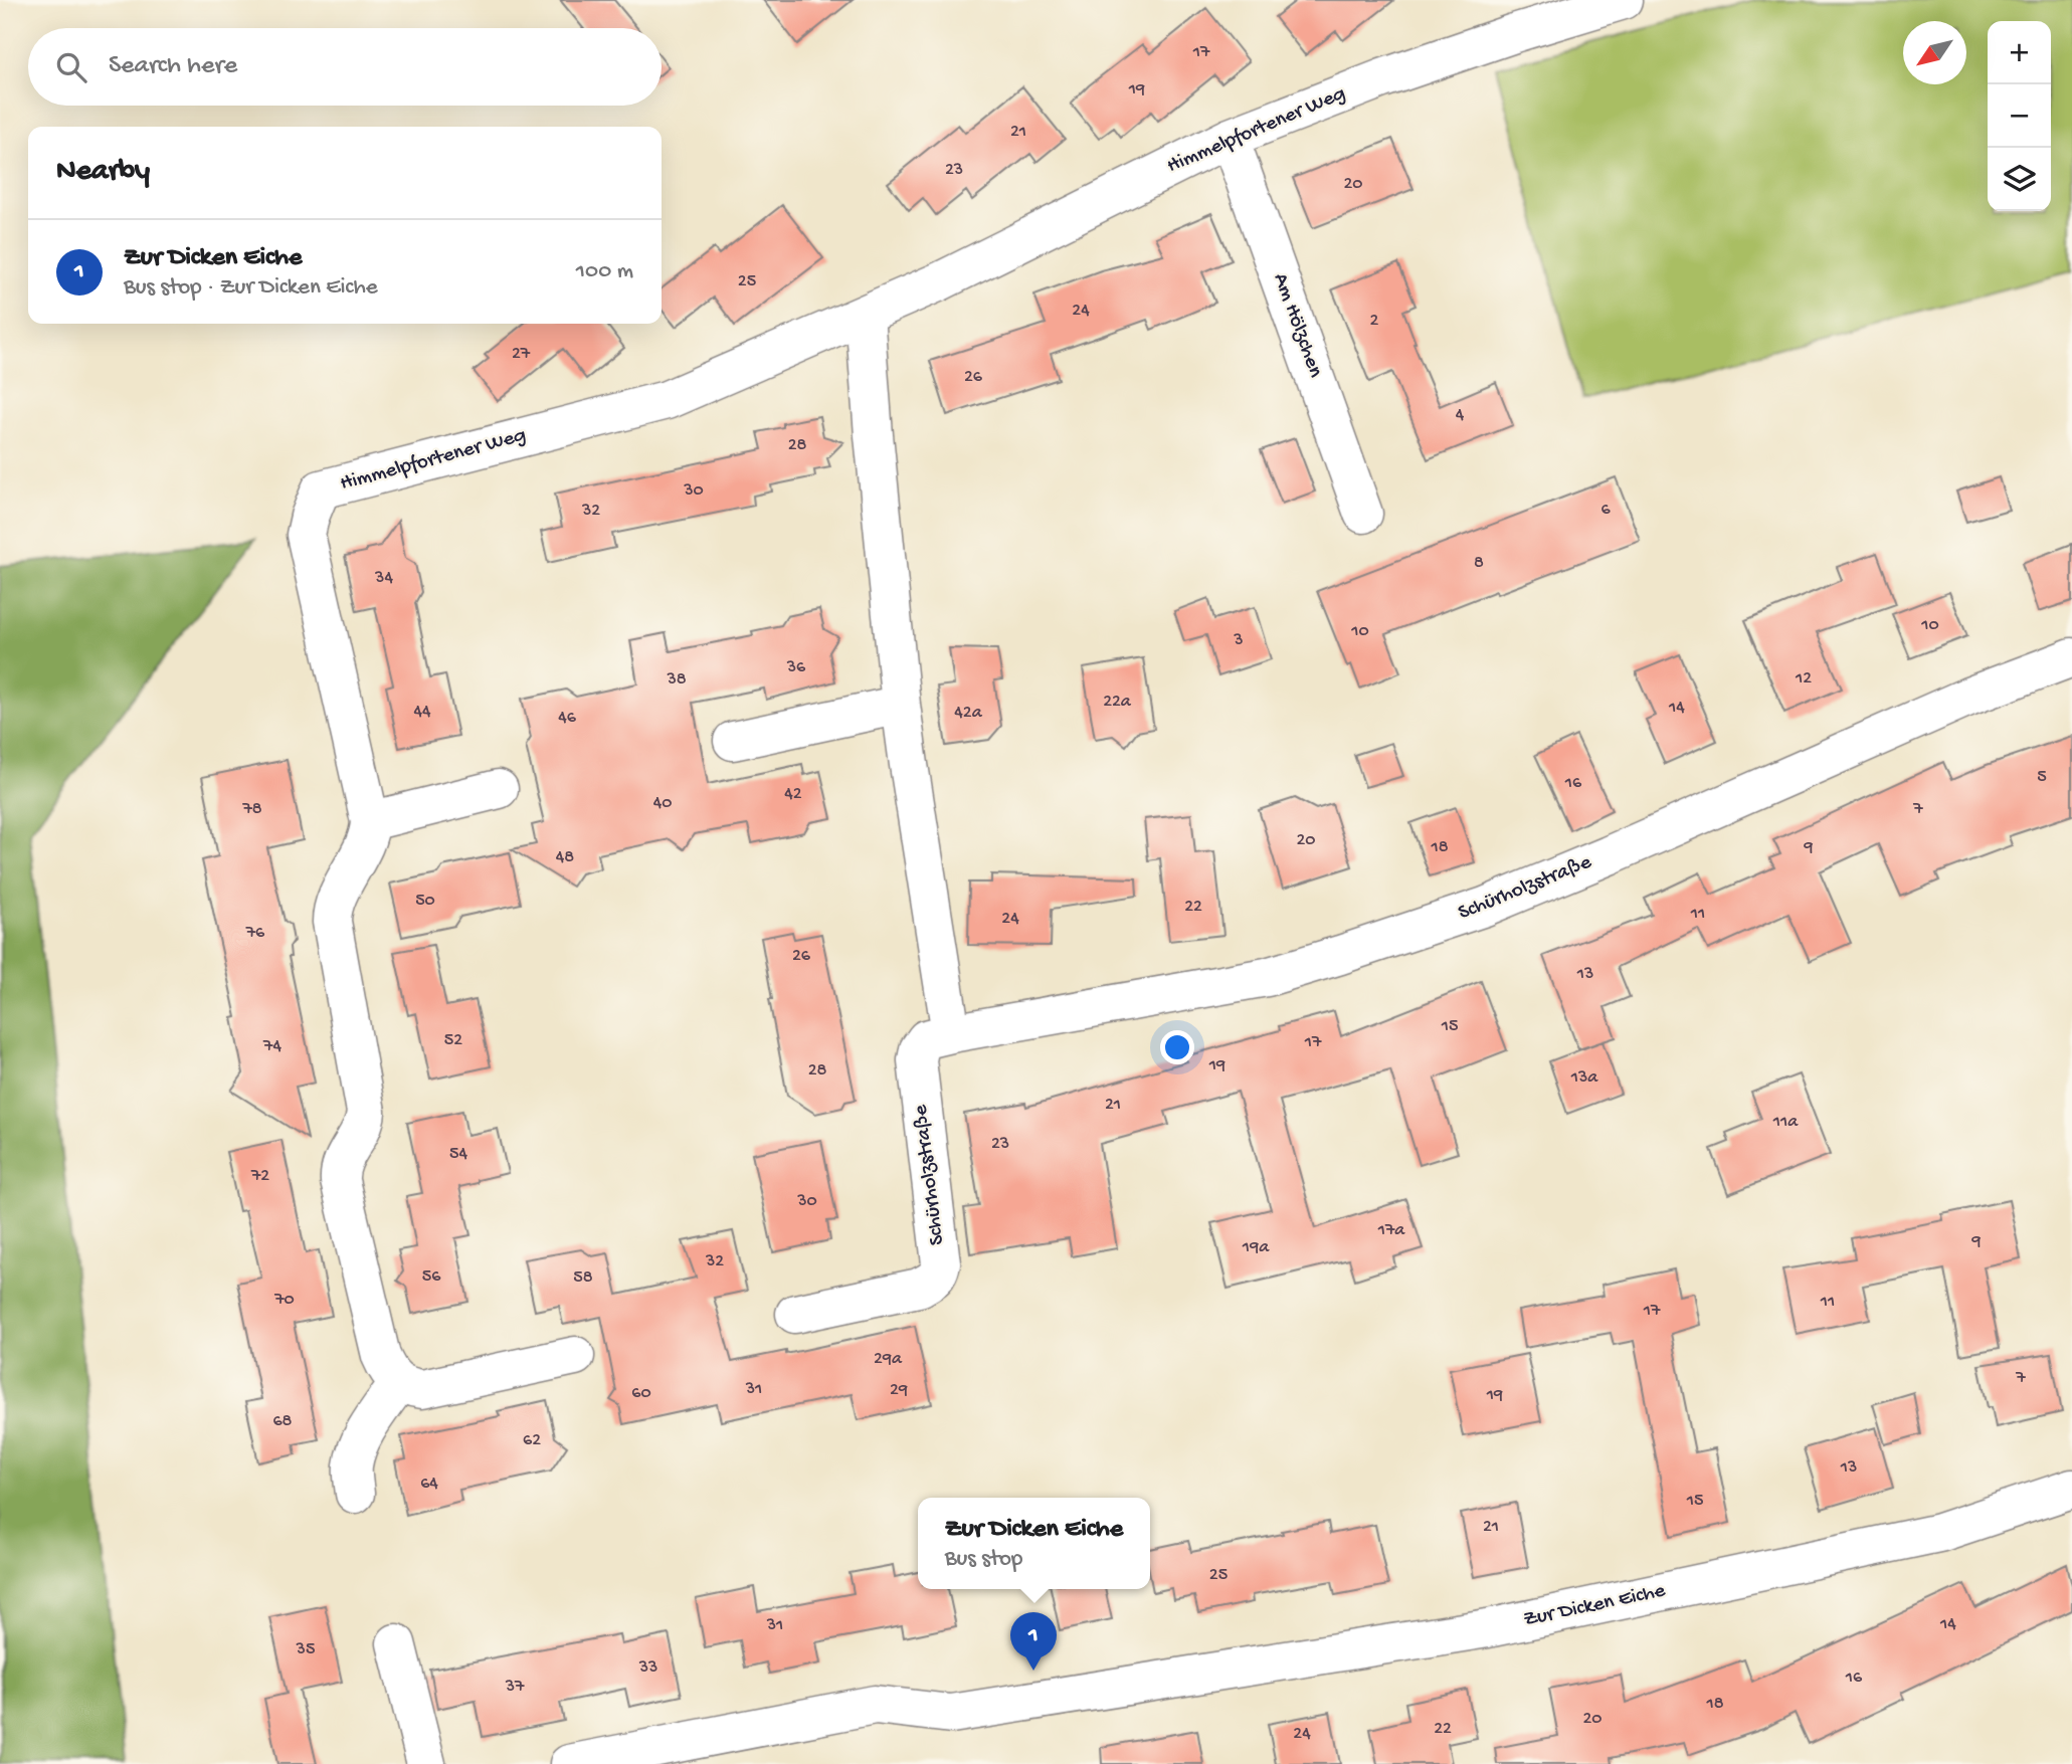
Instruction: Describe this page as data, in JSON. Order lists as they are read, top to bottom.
{
  "streets": {
    "street": [
      "Himmelpfortener Weg",
      "Am Hölzchen",
      "Schürholzstraße",
      "Zur Dicken Eiche"
    ]
  },
  "crossings": [
    ["Himmelpfortener Weg", "Am Hölzchen"]
  ],
  "house_numbers": [
    "17",
    "19",
    "21",
    "23",
    "20",
    "25",
    "24",
    "2",
    "27",
    "26",
    "4",
    "28",
    "30",
    "6",
    "32",
    "8",
    "34",
    "10",
    "10",
    "3",
    "36",
    "12",
    "38",
    "22a",
    "14",
    "44",
    "42a",
    "46",
    "5",
    "16",
    "42",
    "40",
    "78",
    "7",
    "20",
    "18",
    "9",
    "48",
    "50",
    "22",
    "11",
    "24",
    "76",
    "26",
    "13",
    "15",
    "52",
    "17",
    "74",
    "19",
    "28",
    "13a",
    "21",
    "11a",
    "23",
    "54",
    "72",
    "30",
    "17a",
    "9",
    "19a",
    "32",
    "56",
    "58",
    "70",
    "11",
    "17",
    "29a",
    "7",
    "31",
    "29",
    "60",
    "19",
    "68",
    "62",
    "13",
    "64",
    "15",
    "21",
    "25",
    "14",
    "31",
    "35",
    "33",
    "16",
    "37",
    "18",
    "20",
    "22",
    "24"
  ],
  "north": "bottom left",
  "page": {
    "map_buttons": ["+", "−"],
    "search": "Search here",
    "heading": "Nearby",
    "list": [
      {
        "mark": "1",
        "name": "Zur Dicken Eiche",
        "note": "Bus stop · Zur Dicken Eiche",
        "value": "100 m"
      }
    ],
    "popup": ["Zur Dicken Eiche", "Bus stop"],
    "pins": "1"
  }
}
